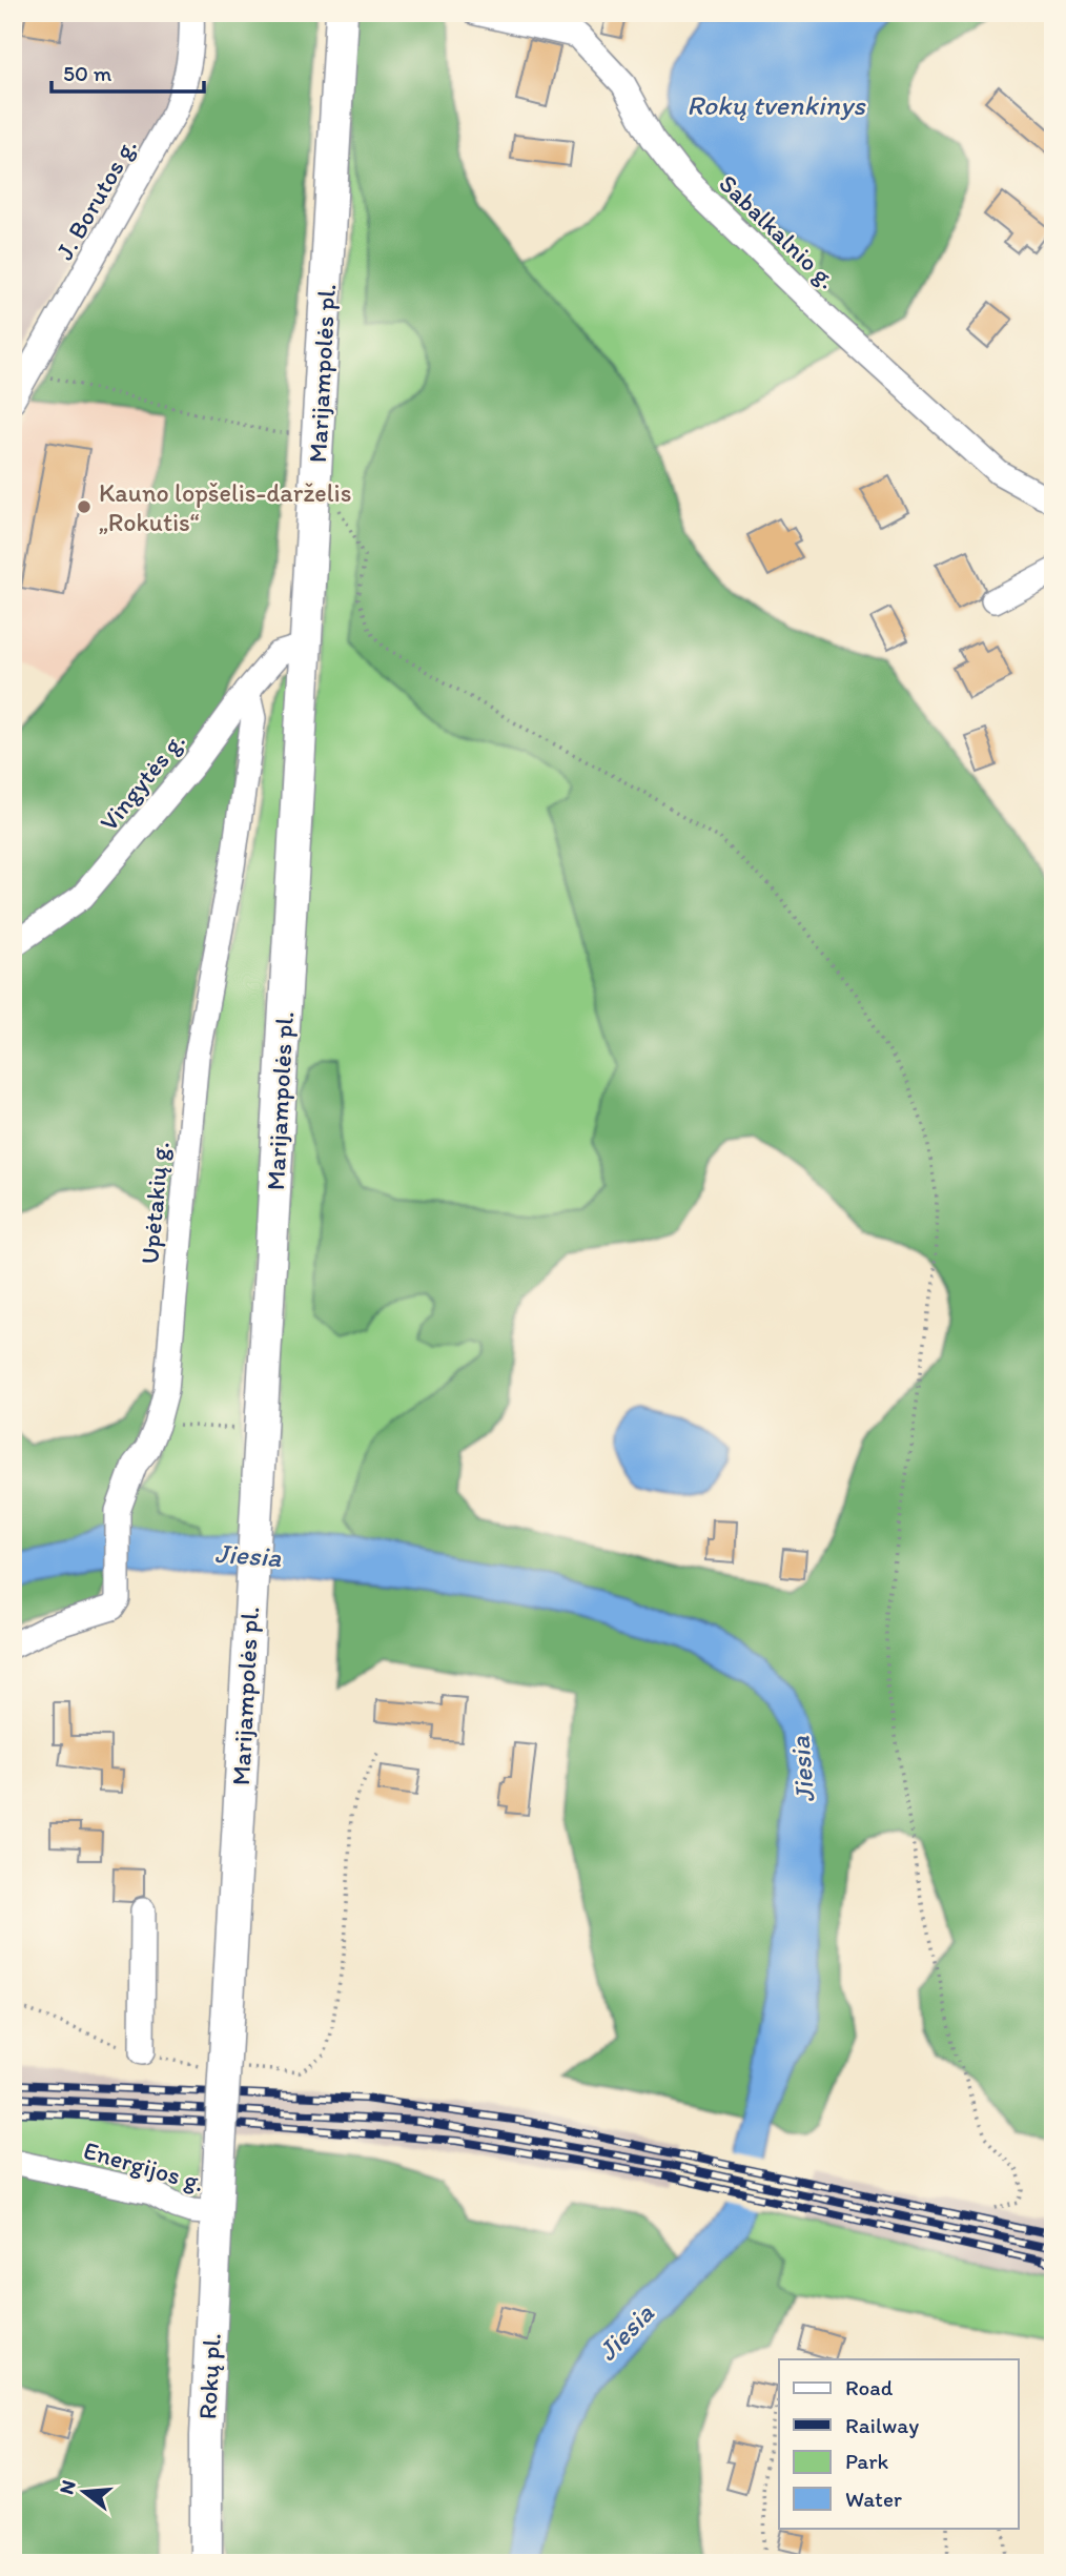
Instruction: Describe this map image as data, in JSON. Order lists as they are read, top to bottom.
{
  "streets": {
    "main road": ["Marijampolės pl.", "Rokų pl."],
    "street": [
      "J. Borutos g.",
      "Sabalkalnio g.",
      "Vingytės g.",
      "Upėtakių g.",
      "Energijos g."
    ]
  },
  "crossings": [
    ["Marijampolės pl.", "Vingytės g."],
    ["Marijampolės pl.", "Energijos g."],
    ["Marijampolės pl.", "Rokų pl."],
    ["Vingytės g.", "Upėtakių g."],
    ["Energijos g.", "Rokų pl."]
  ],
  "water": ["Rokų tvenkinys", "Jiesia"],
  "places": ["Kauno lopšelis-darželis „Rokutis“"],
  "legend": [
    "Road",
    "Railway",
    "Park",
    "Water"
  ],
  "scale_bar": "50 m",
  "north": "left"
}
